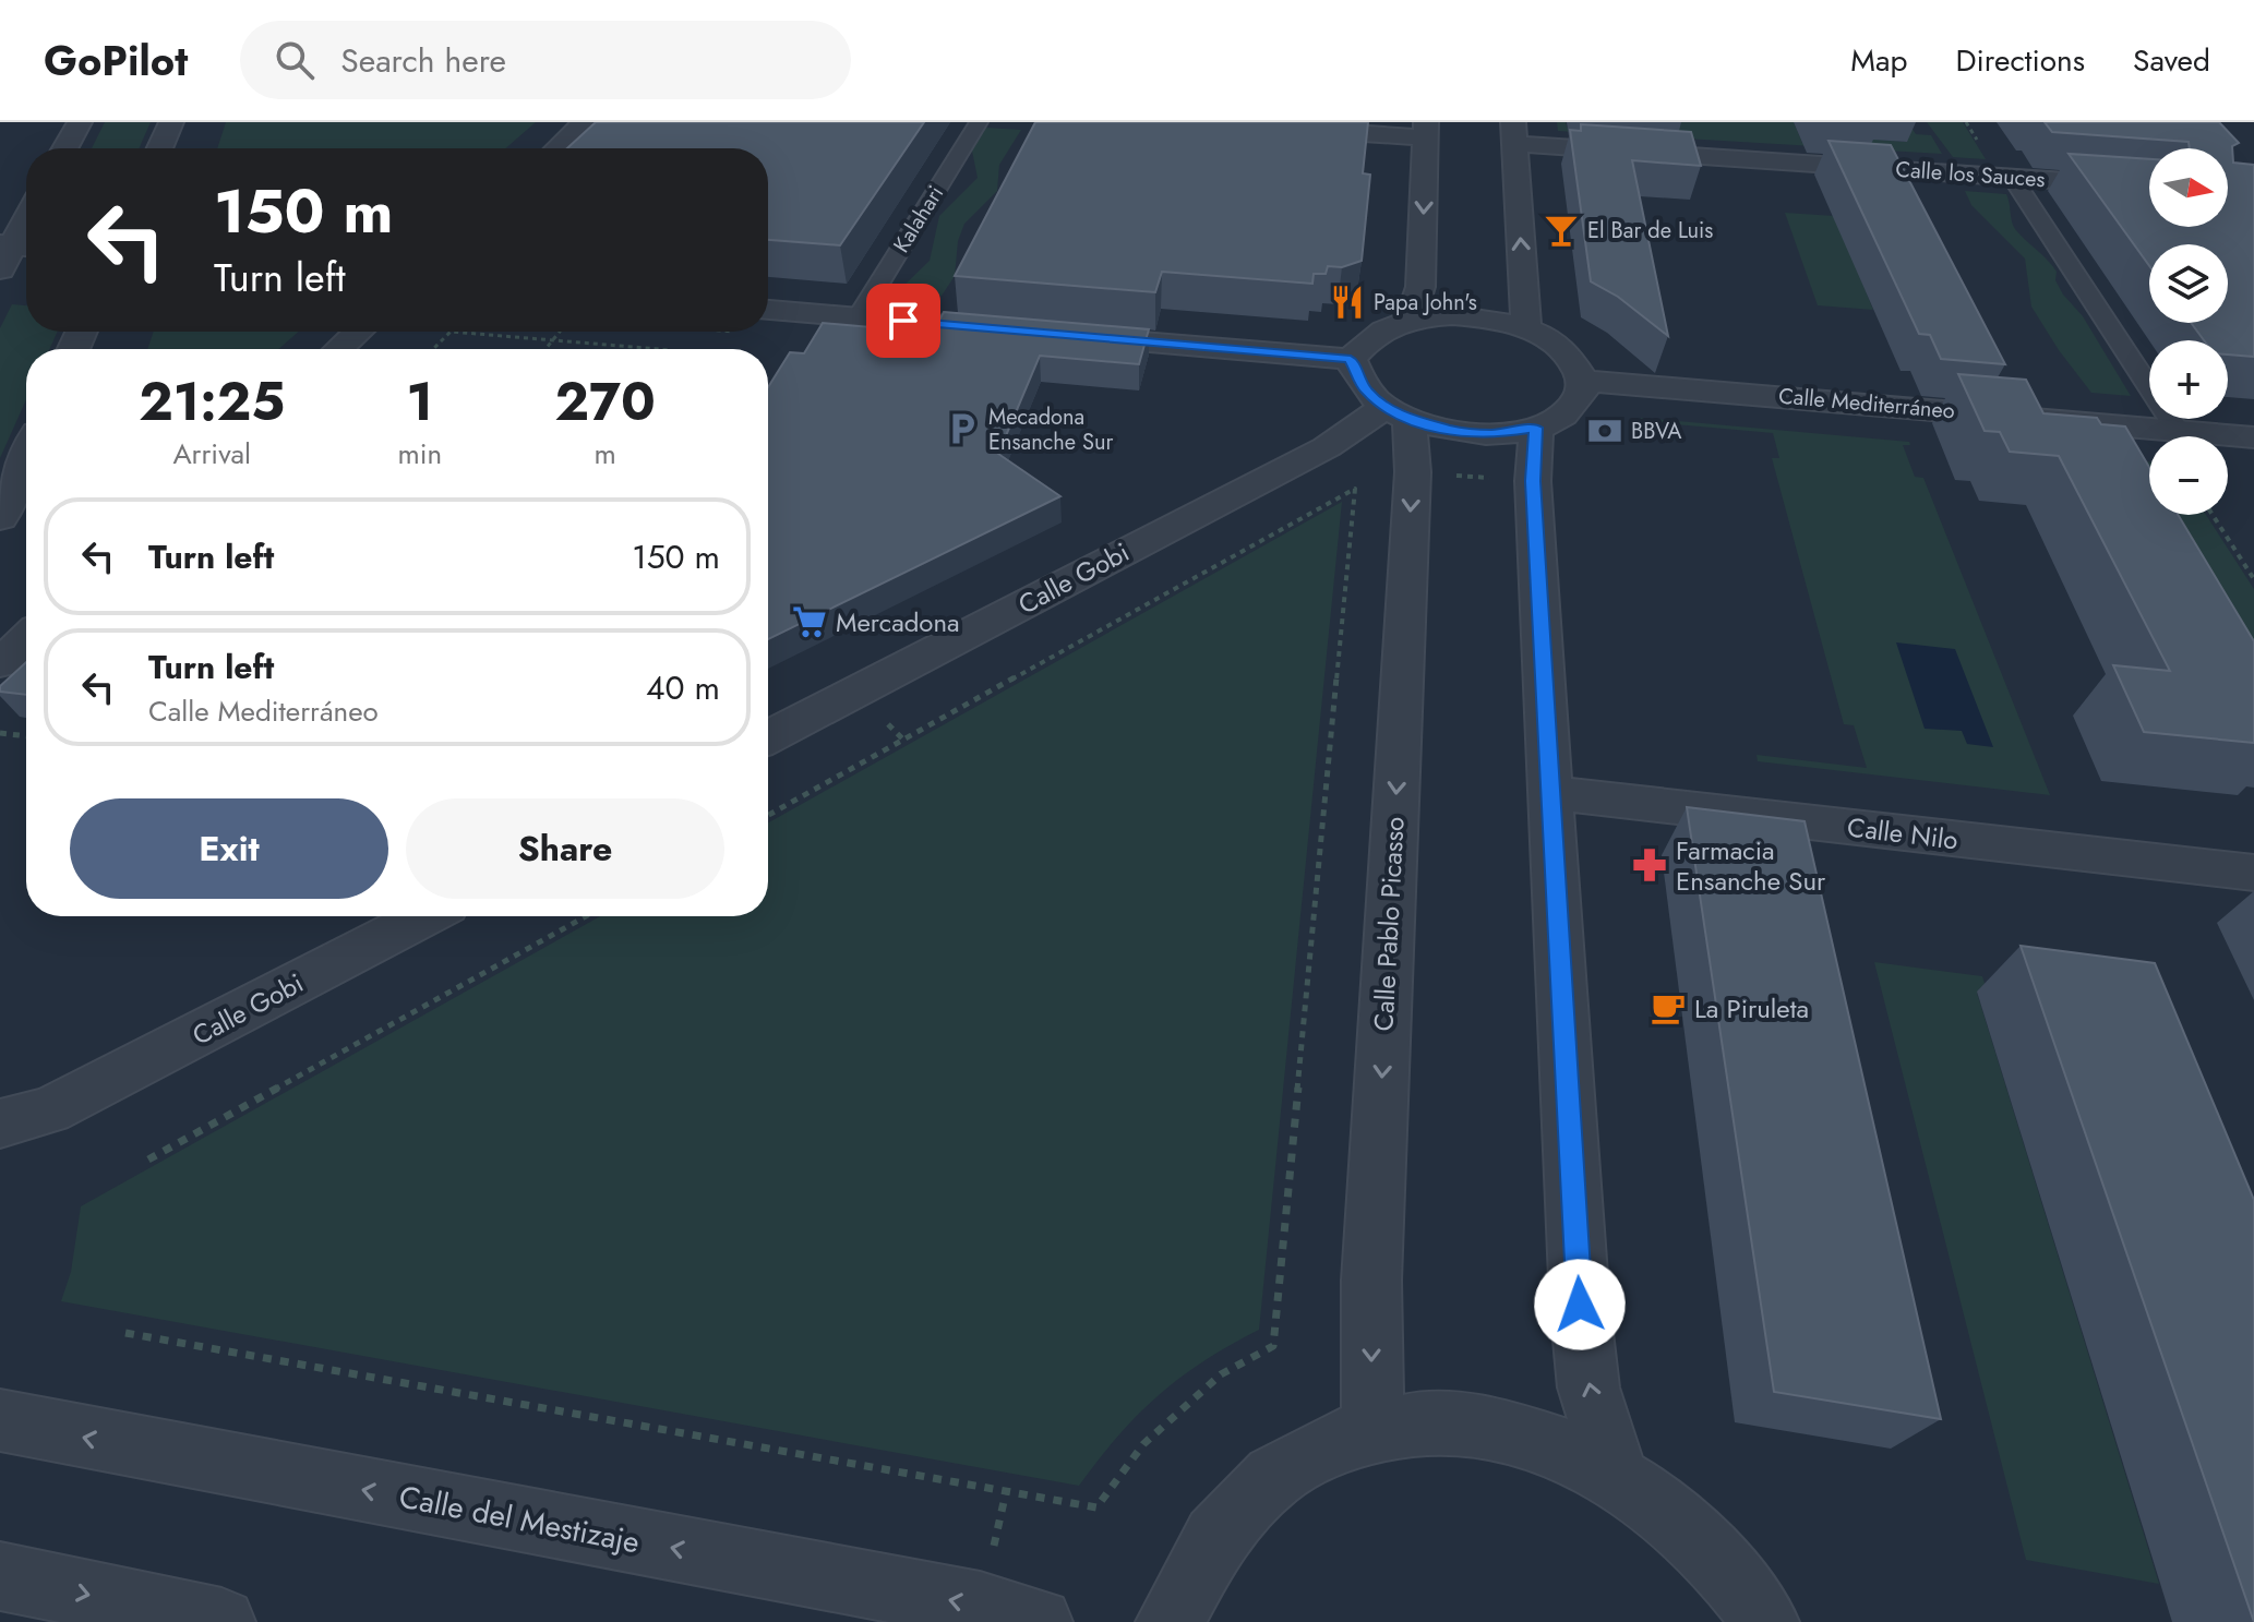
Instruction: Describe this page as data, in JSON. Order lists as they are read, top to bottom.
{
  "streets": {
    "street": [
      "Calle los Sauces",
      "Kalahari",
      "Calle Mediterráneo",
      "Calle Gobi",
      "Calle Nilo",
      "Calle Pablo Picasso",
      "Calle del Mestizaje"
    ]
  },
  "crossings": [
    ["Calle Gobi", "Calle Pablo Picasso"]
  ],
  "one_way": ["Calle del Mestizaje"],
  "places": {
    "bar": ["El Bar de Luis"],
    "restaurant": ["Papa John's"],
    "parking": ["Mecadona Ensanche Sur"],
    "bank": ["BBVA"],
    "supermarket": ["Mercadona"],
    "pharmacy": ["Farmacia Ensanche Sur"],
    "cafe": ["La Piruleta"]
  },
  "north": "right",
  "page": {
    "header": "GoPilot",
    "search": "Search here",
    "nav": ["Map", "Directions", "Saved"],
    "map_buttons": ["+", "−"],
    "turn": ["150 m", "Turn left"],
    "eta": [
      "21:25",
      "Arrival",
      "1",
      "min",
      "270",
      "m"
    ],
    "list": [
      {
        "name": "Turn left",
        "value": "150 m"
      },
      {
        "name": "Turn left",
        "note": "Calle Mediterráneo",
        "value": "40 m"
      }
    ],
    "buttons": ["Exit", "Share"]
  }
}
